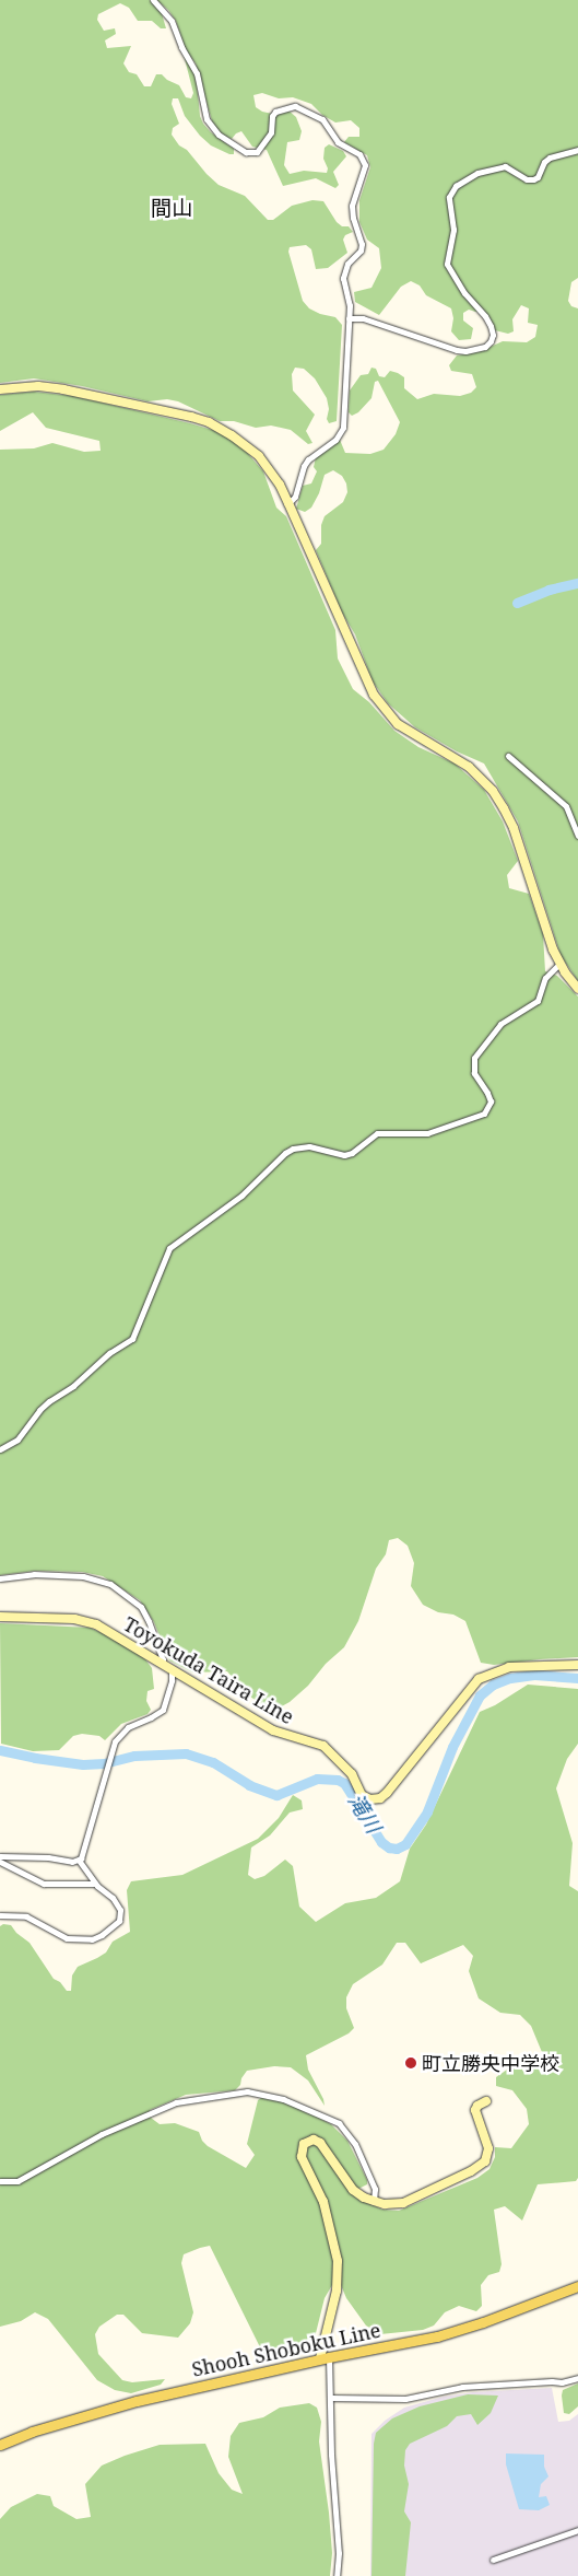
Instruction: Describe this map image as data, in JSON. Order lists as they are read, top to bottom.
{
  "streets": {
    "main road": ["Shooh Shoboku Line"],
    "street": ["Toyokuda Taira Line"]
  },
  "districts": ["間山"],
  "water": ["滝川"],
  "places": ["町立勝央中学校"]
}
